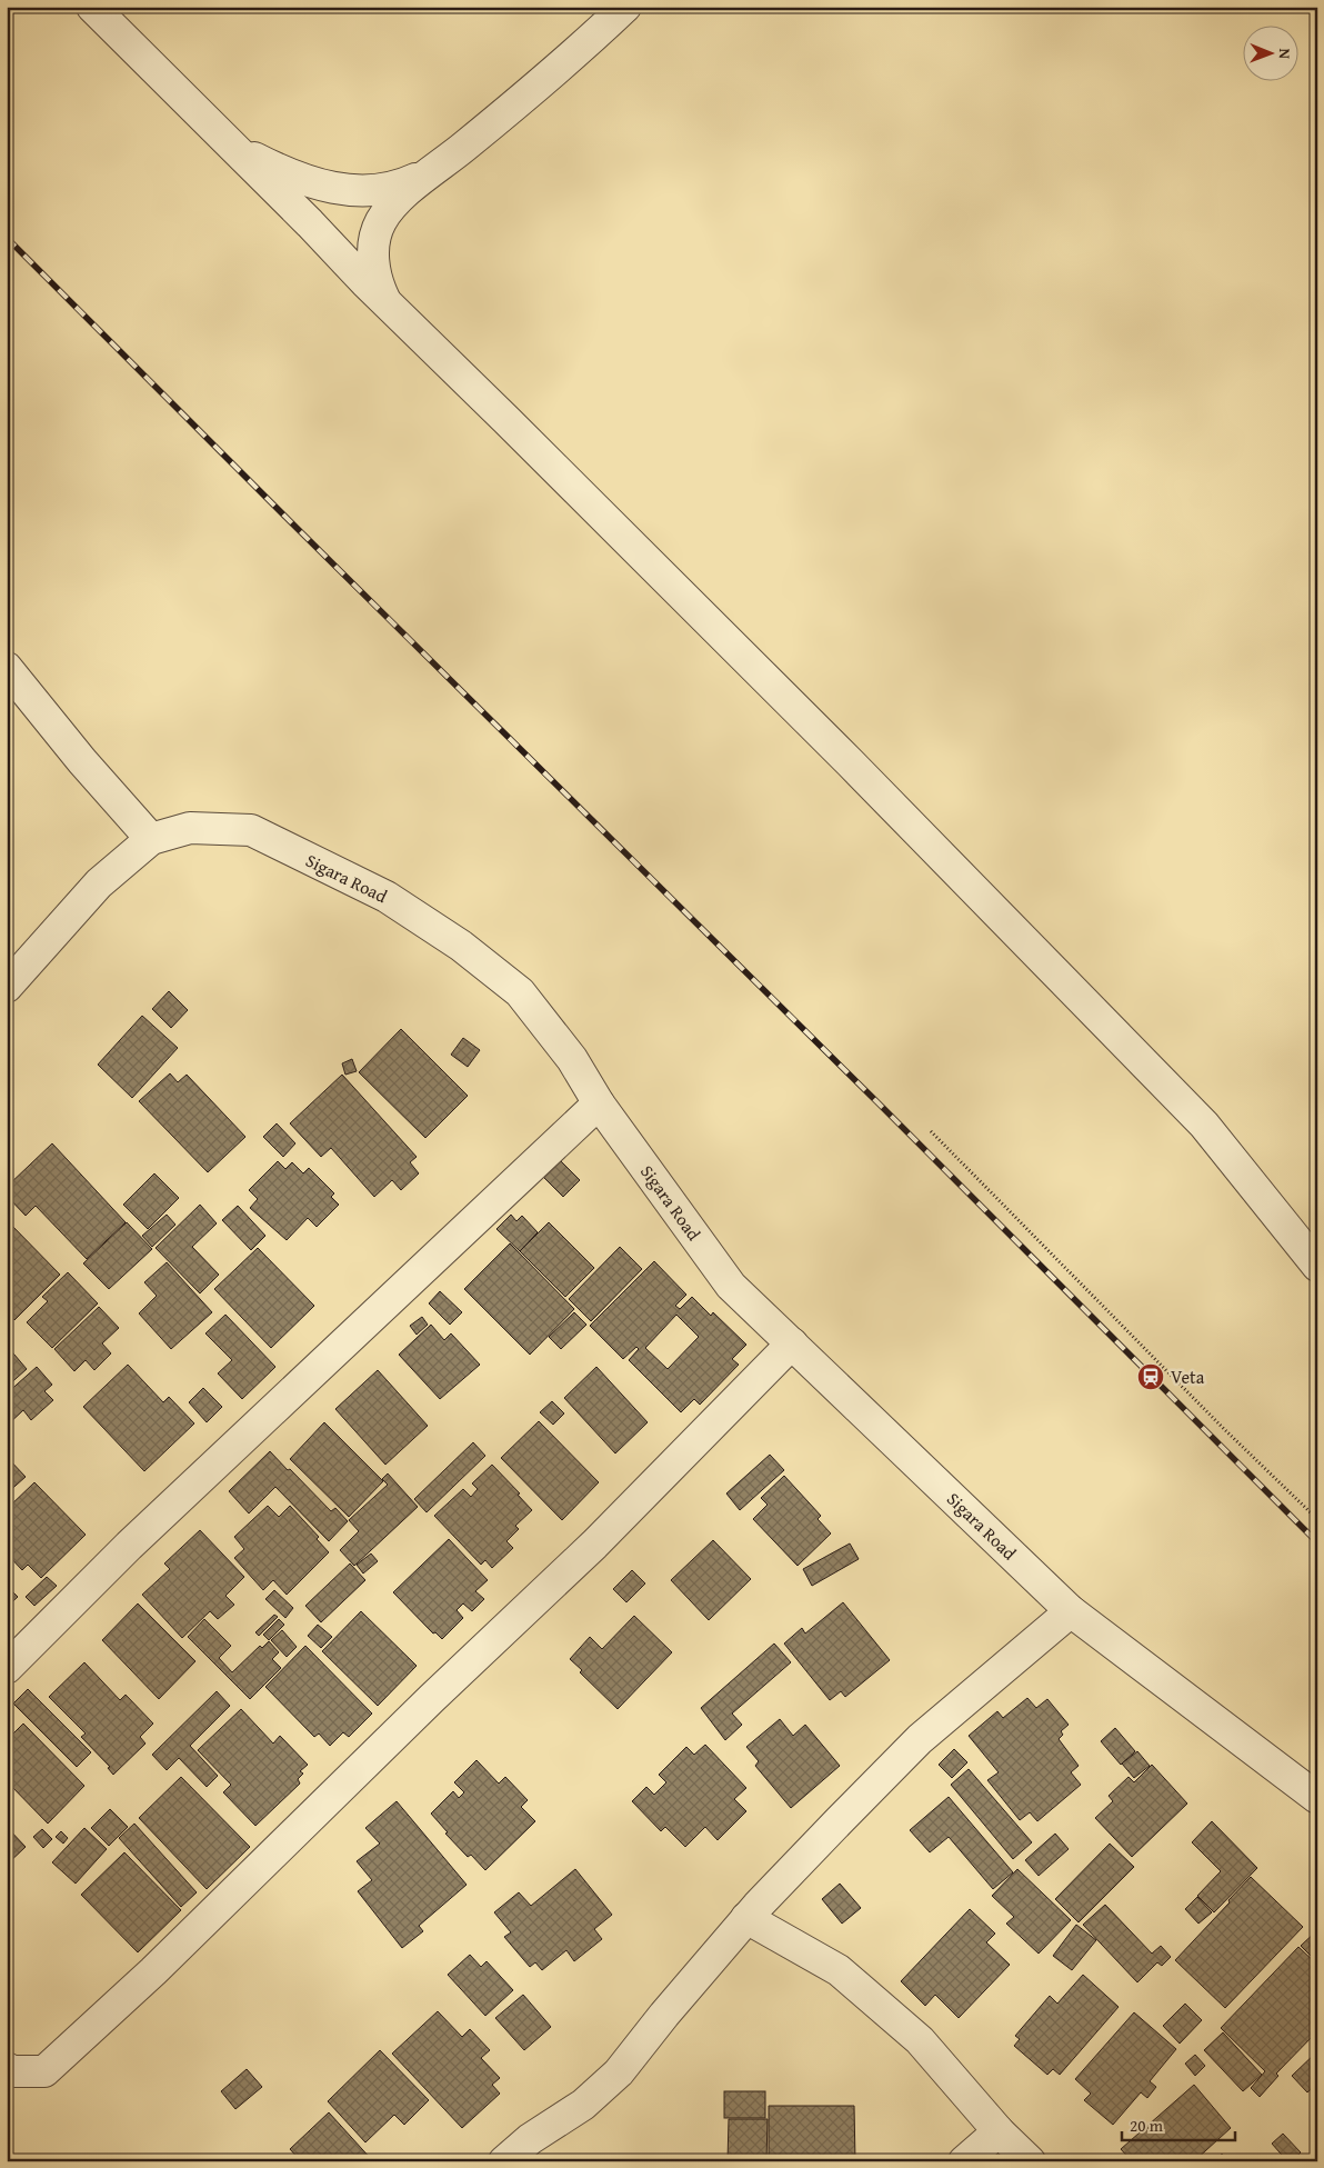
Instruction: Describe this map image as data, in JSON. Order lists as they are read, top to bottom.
{
  "streets": {
    "street": ["Sigara Road"]
  },
  "places": {
    "station": ["Veta"]
  },
  "scale_bar": "20 m",
  "north": "right"
}
